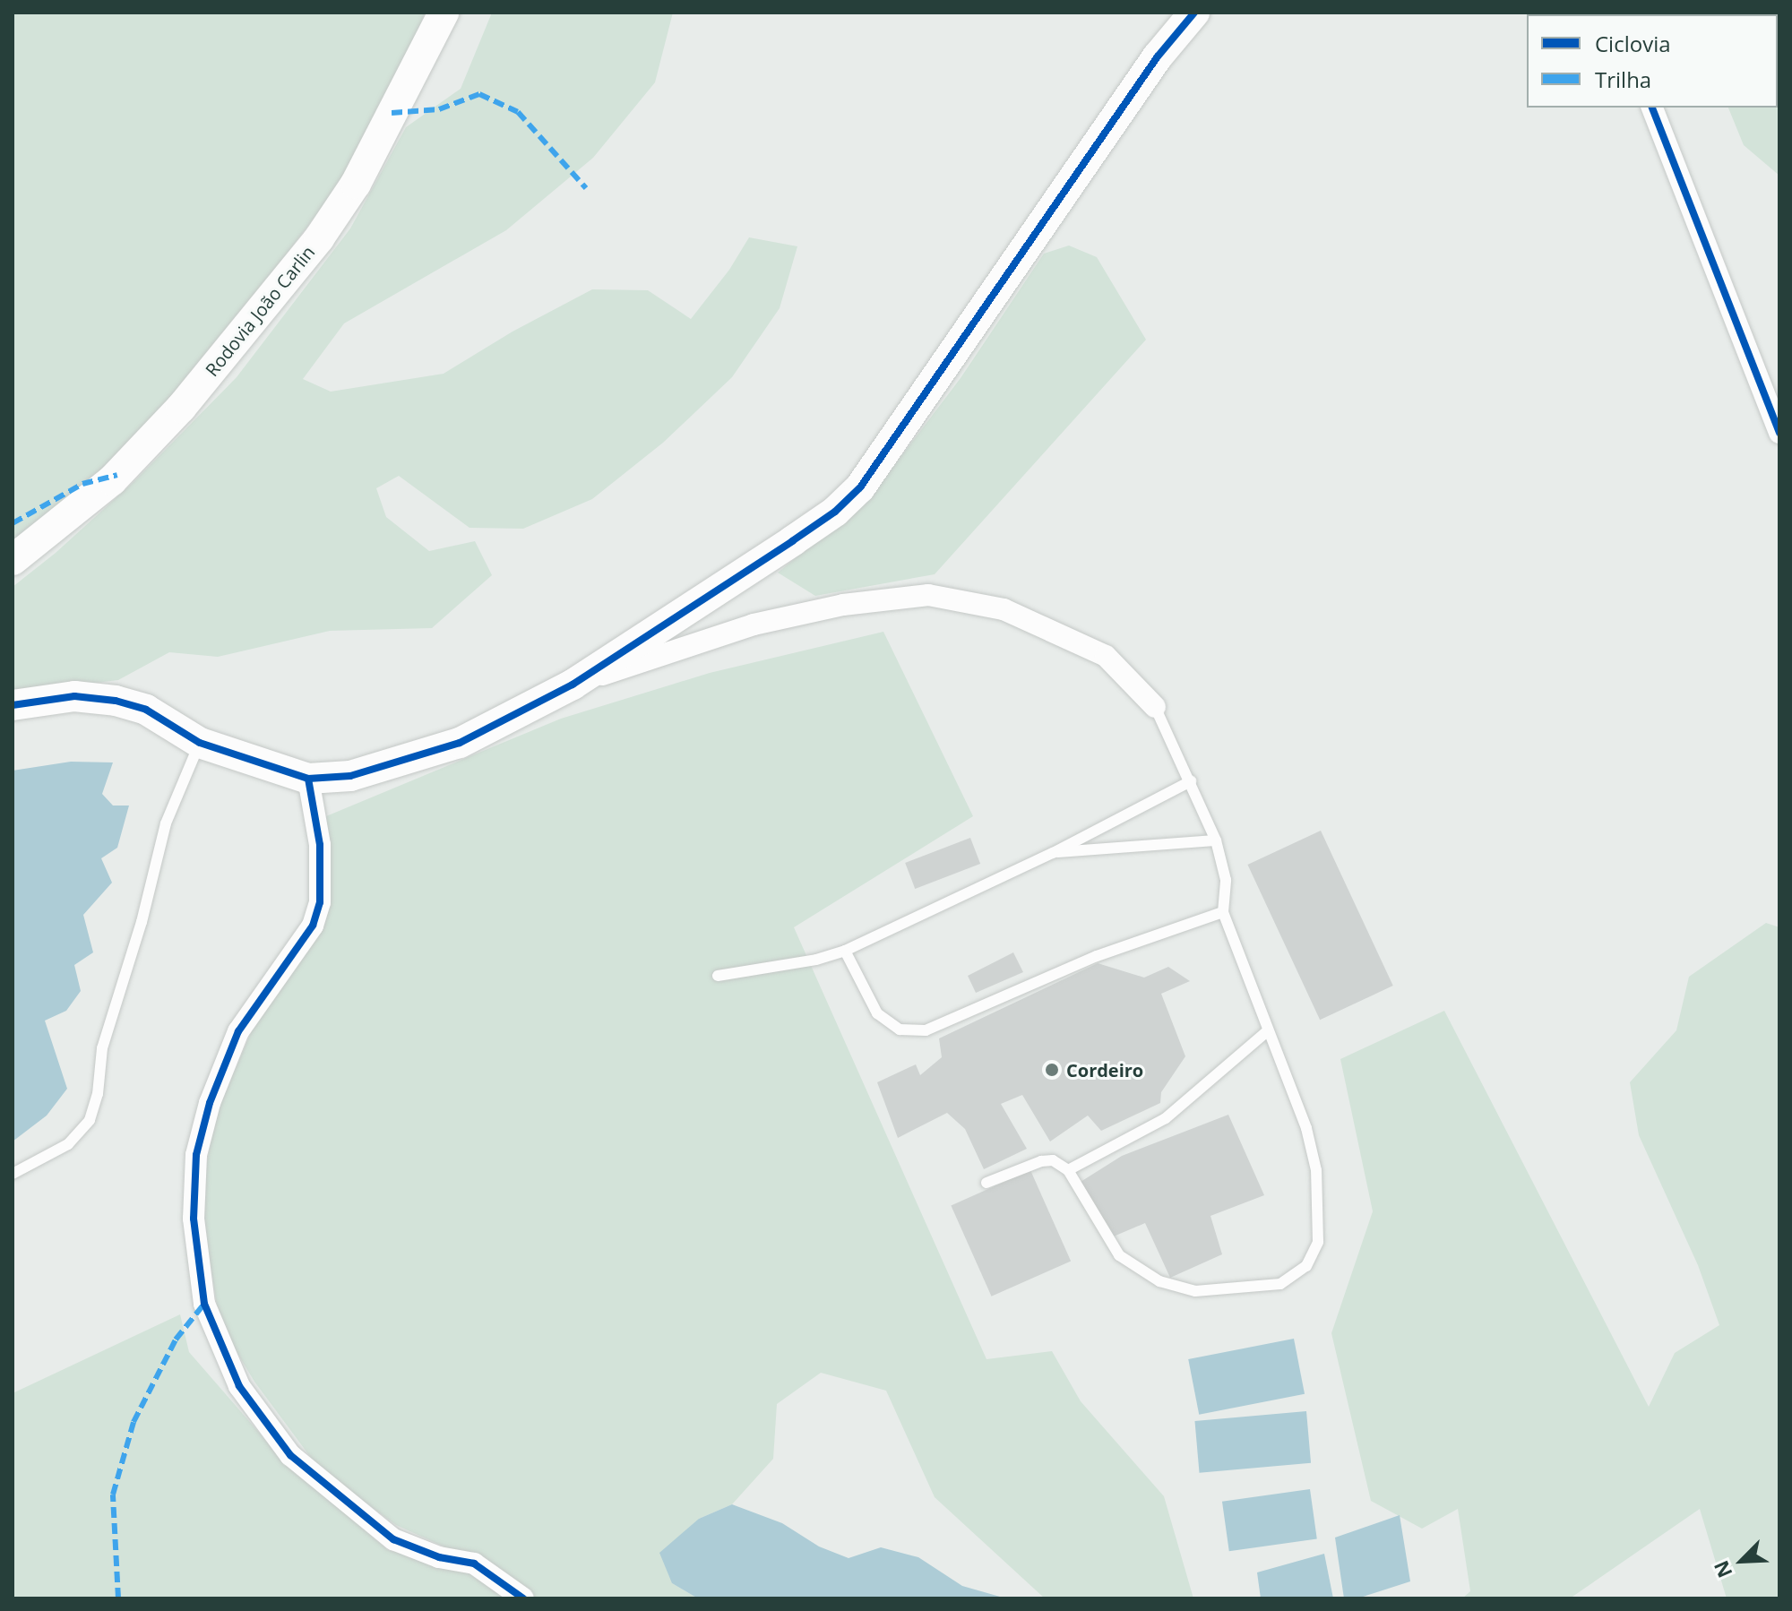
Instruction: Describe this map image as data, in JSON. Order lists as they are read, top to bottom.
{
  "streets": {
    "street": ["Rodovia João Carlin"]
  },
  "places": ["Cordeiro"],
  "legend": ["Ciclovia", "Trilha"],
  "north": "bottom left"
}
